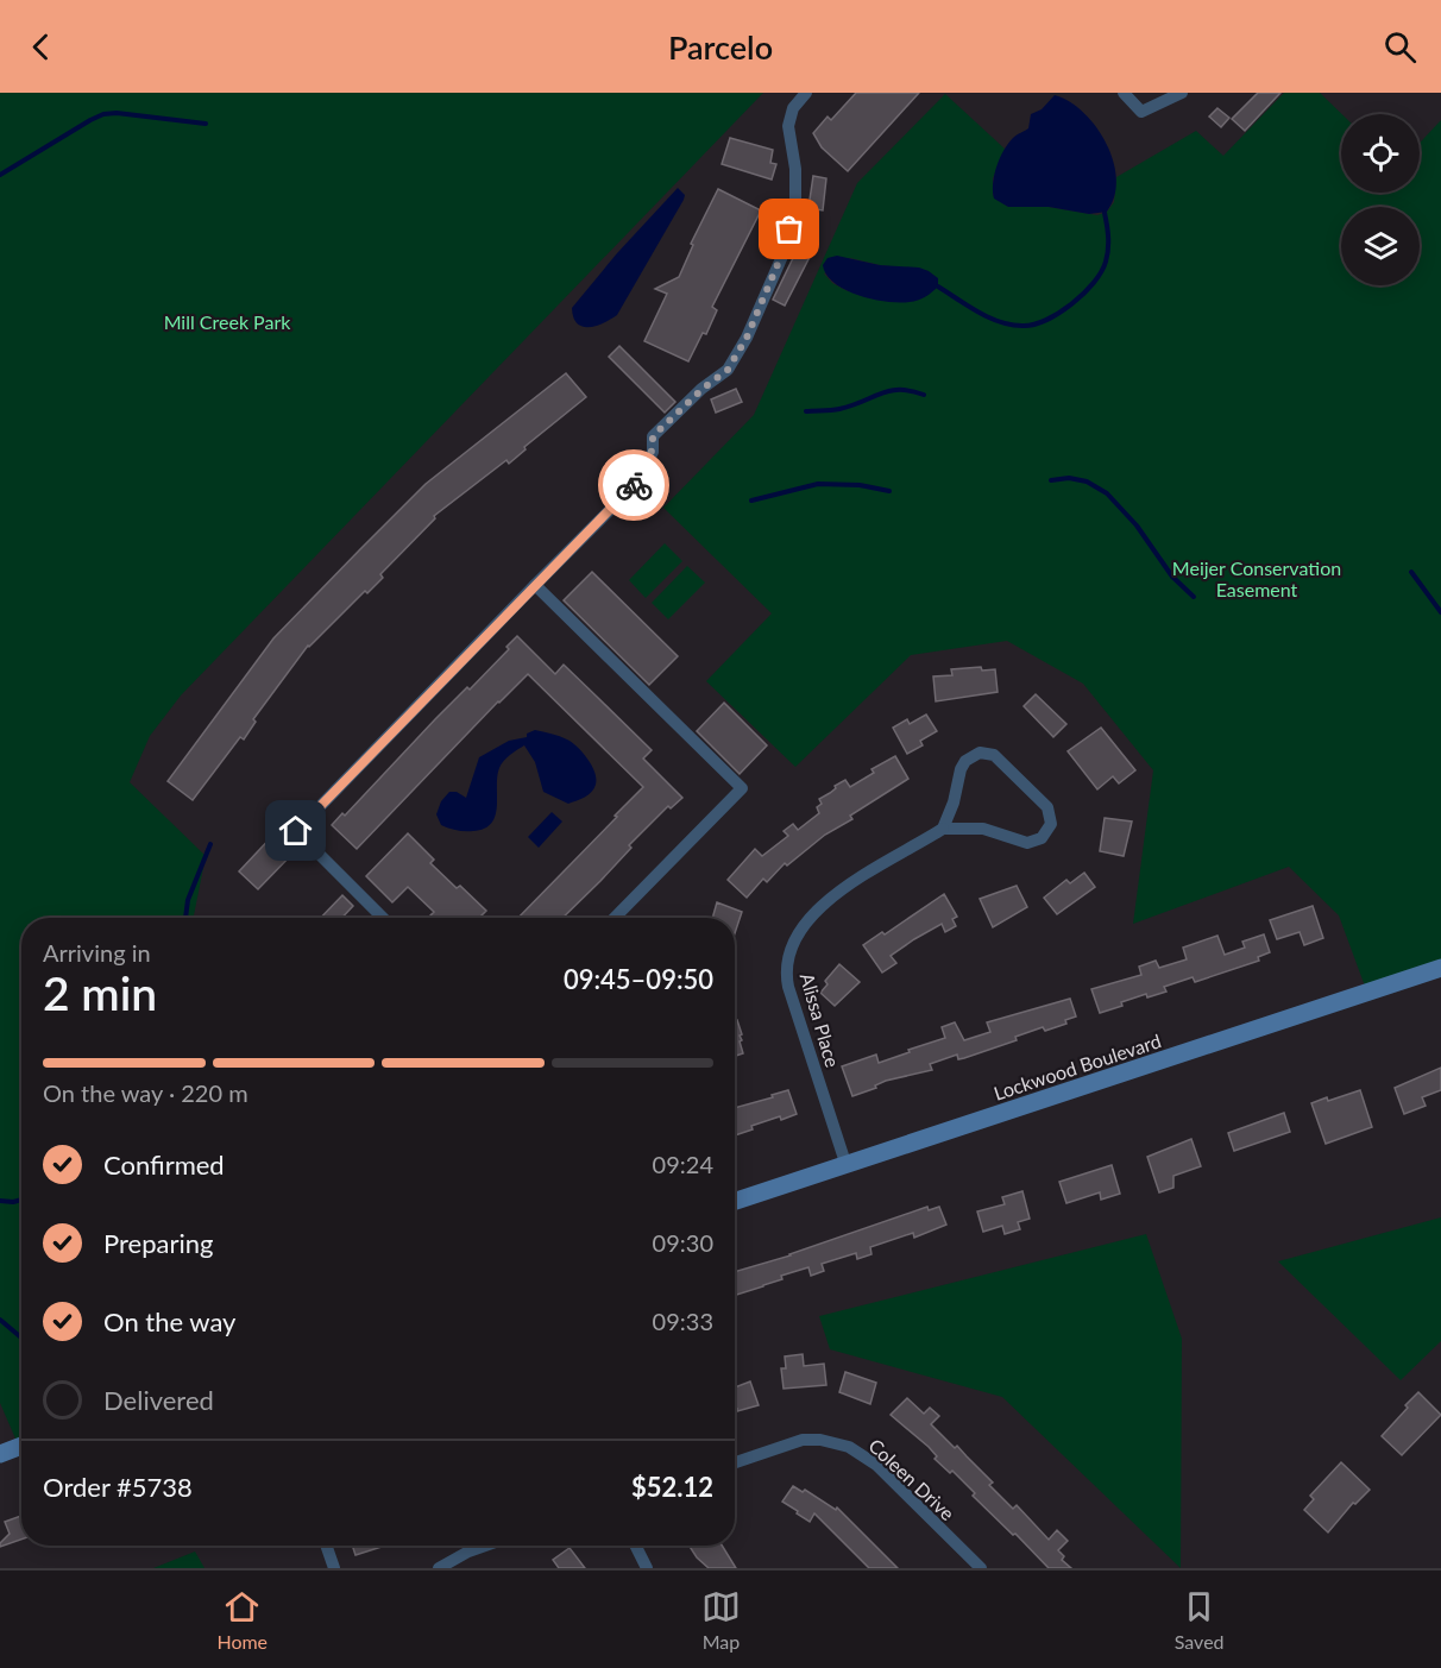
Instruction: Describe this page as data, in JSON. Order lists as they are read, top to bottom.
{
  "streets": {
    "main road": ["Lockwood Boulevard"],
    "street": ["Alissa Place", "Coleen Drive"]
  },
  "crossings": [
    ["Alissa Place", "Lockwood Boulevard"]
  ],
  "parks": ["Mill Creek Park", "Meijer Conservation Easement"],
  "page": {
    "header": "Parcelo",
    "heading": ["2 min", "Arriving in", "09:45–09:50"],
    "panel": ["Order #5738", "$52.12"],
    "bar": "On the way · 220 m",
    "list": [
      ["Confirmed", "09:24"],
      ["Preparing", "09:30"],
      ["On the way", "09:33"],
      "Delivered"
    ],
    "tabs": ["Home", "Map", "Saved"]
  }
}
